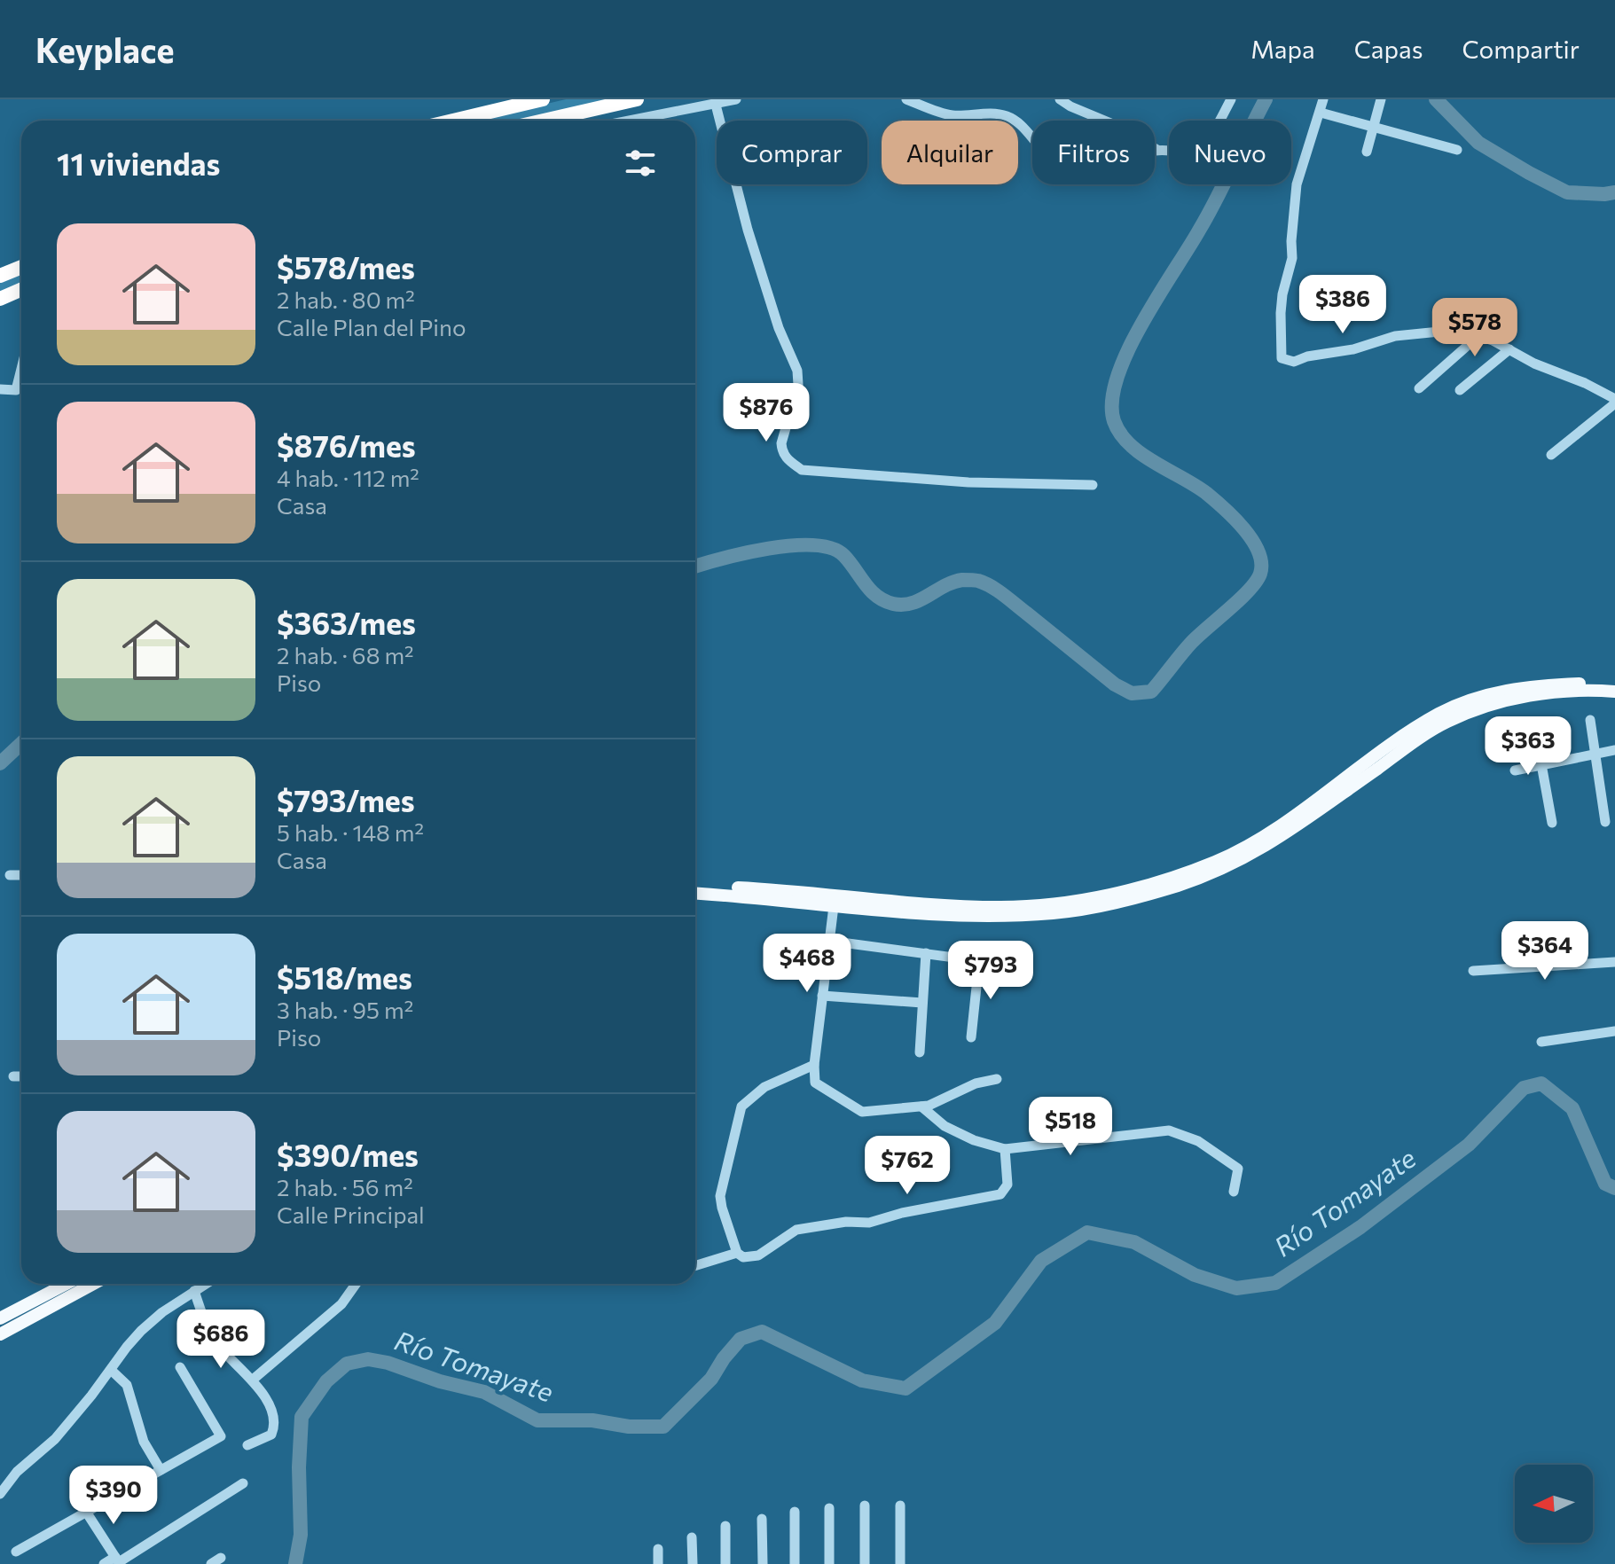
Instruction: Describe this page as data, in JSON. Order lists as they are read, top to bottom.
{
  "water": ["Río Tomayate"],
  "north": "left",
  "page": {
    "header": "Keyplace",
    "nav": ["Mapa", "Capas", "Compartir"],
    "chip": [
      "Comprar",
      "Alquilar",
      "Filtros",
      "Nuevo"
    ],
    "heading": "11 viviendas",
    "list": [
      {
        "name": "$578/mes",
        "note": "2 hab. · 80 m² · Calle Plan del Pino"
      },
      {
        "name": "$876/mes",
        "note": "4 hab. · 112 m² · Casa"
      },
      {
        "name": "$363/mes",
        "note": "2 hab. · 68 m² · Piso"
      },
      {
        "name": "$793/mes",
        "note": "5 hab. · 148 m² · Casa"
      },
      {
        "name": "$518/mes",
        "note": "3 hab. · 95 m² · Piso"
      },
      {
        "name": "$390/mes",
        "note": "2 hab. · 56 m² · Calle Principal"
      }
    ],
    "price": [
      "$386",
      "$578",
      "$876",
      "$363",
      "$364",
      "$468",
      "$793",
      "$518",
      "$762",
      "$686",
      "$390"
    ]
  }
}
